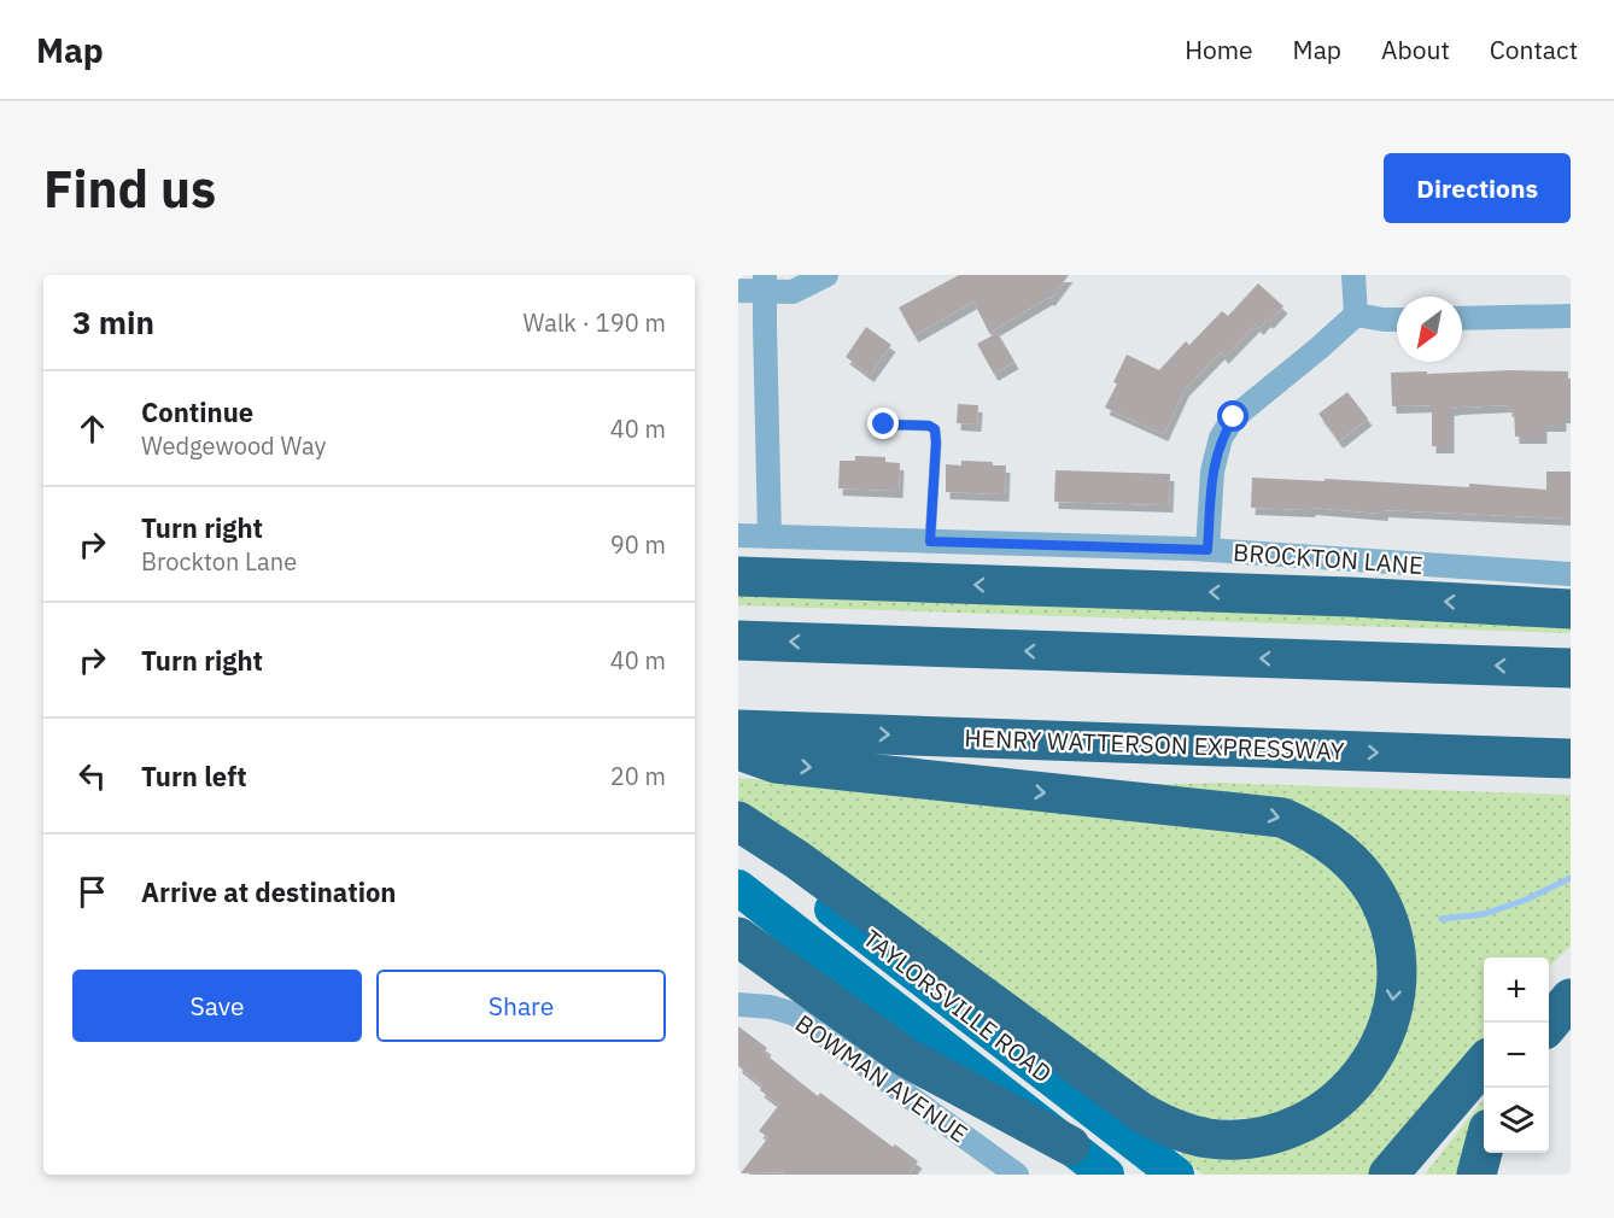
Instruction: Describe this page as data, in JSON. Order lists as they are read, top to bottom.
{
  "streets": {
    "highway": ["HENRY WATTERSON EXPRESSWAY"],
    "main road": ["TAYLORSVILLE ROAD"],
    "street": ["BROCKTON LANE", "BOWMAN AVENUE"]
  },
  "north": "bottom left",
  "page": {
    "header": "Map",
    "nav": [
      "Home",
      "Map",
      "About",
      "Contact"
    ],
    "buttons": [
      "Directions",
      ["Save", "Share"]
    ],
    "title": "Find us",
    "heading": ["3 min", "Walk · 190 m"],
    "list": [
      ["Continue", "Wedgewood Way", "40 m"],
      ["Turn right", "Brockton Lane", "90 m"],
      ["Turn right", "40 m"],
      ["Turn left", "20 m"],
      "Arrive at destination"
    ],
    "map_buttons": ["+", "−"]
  }
}
